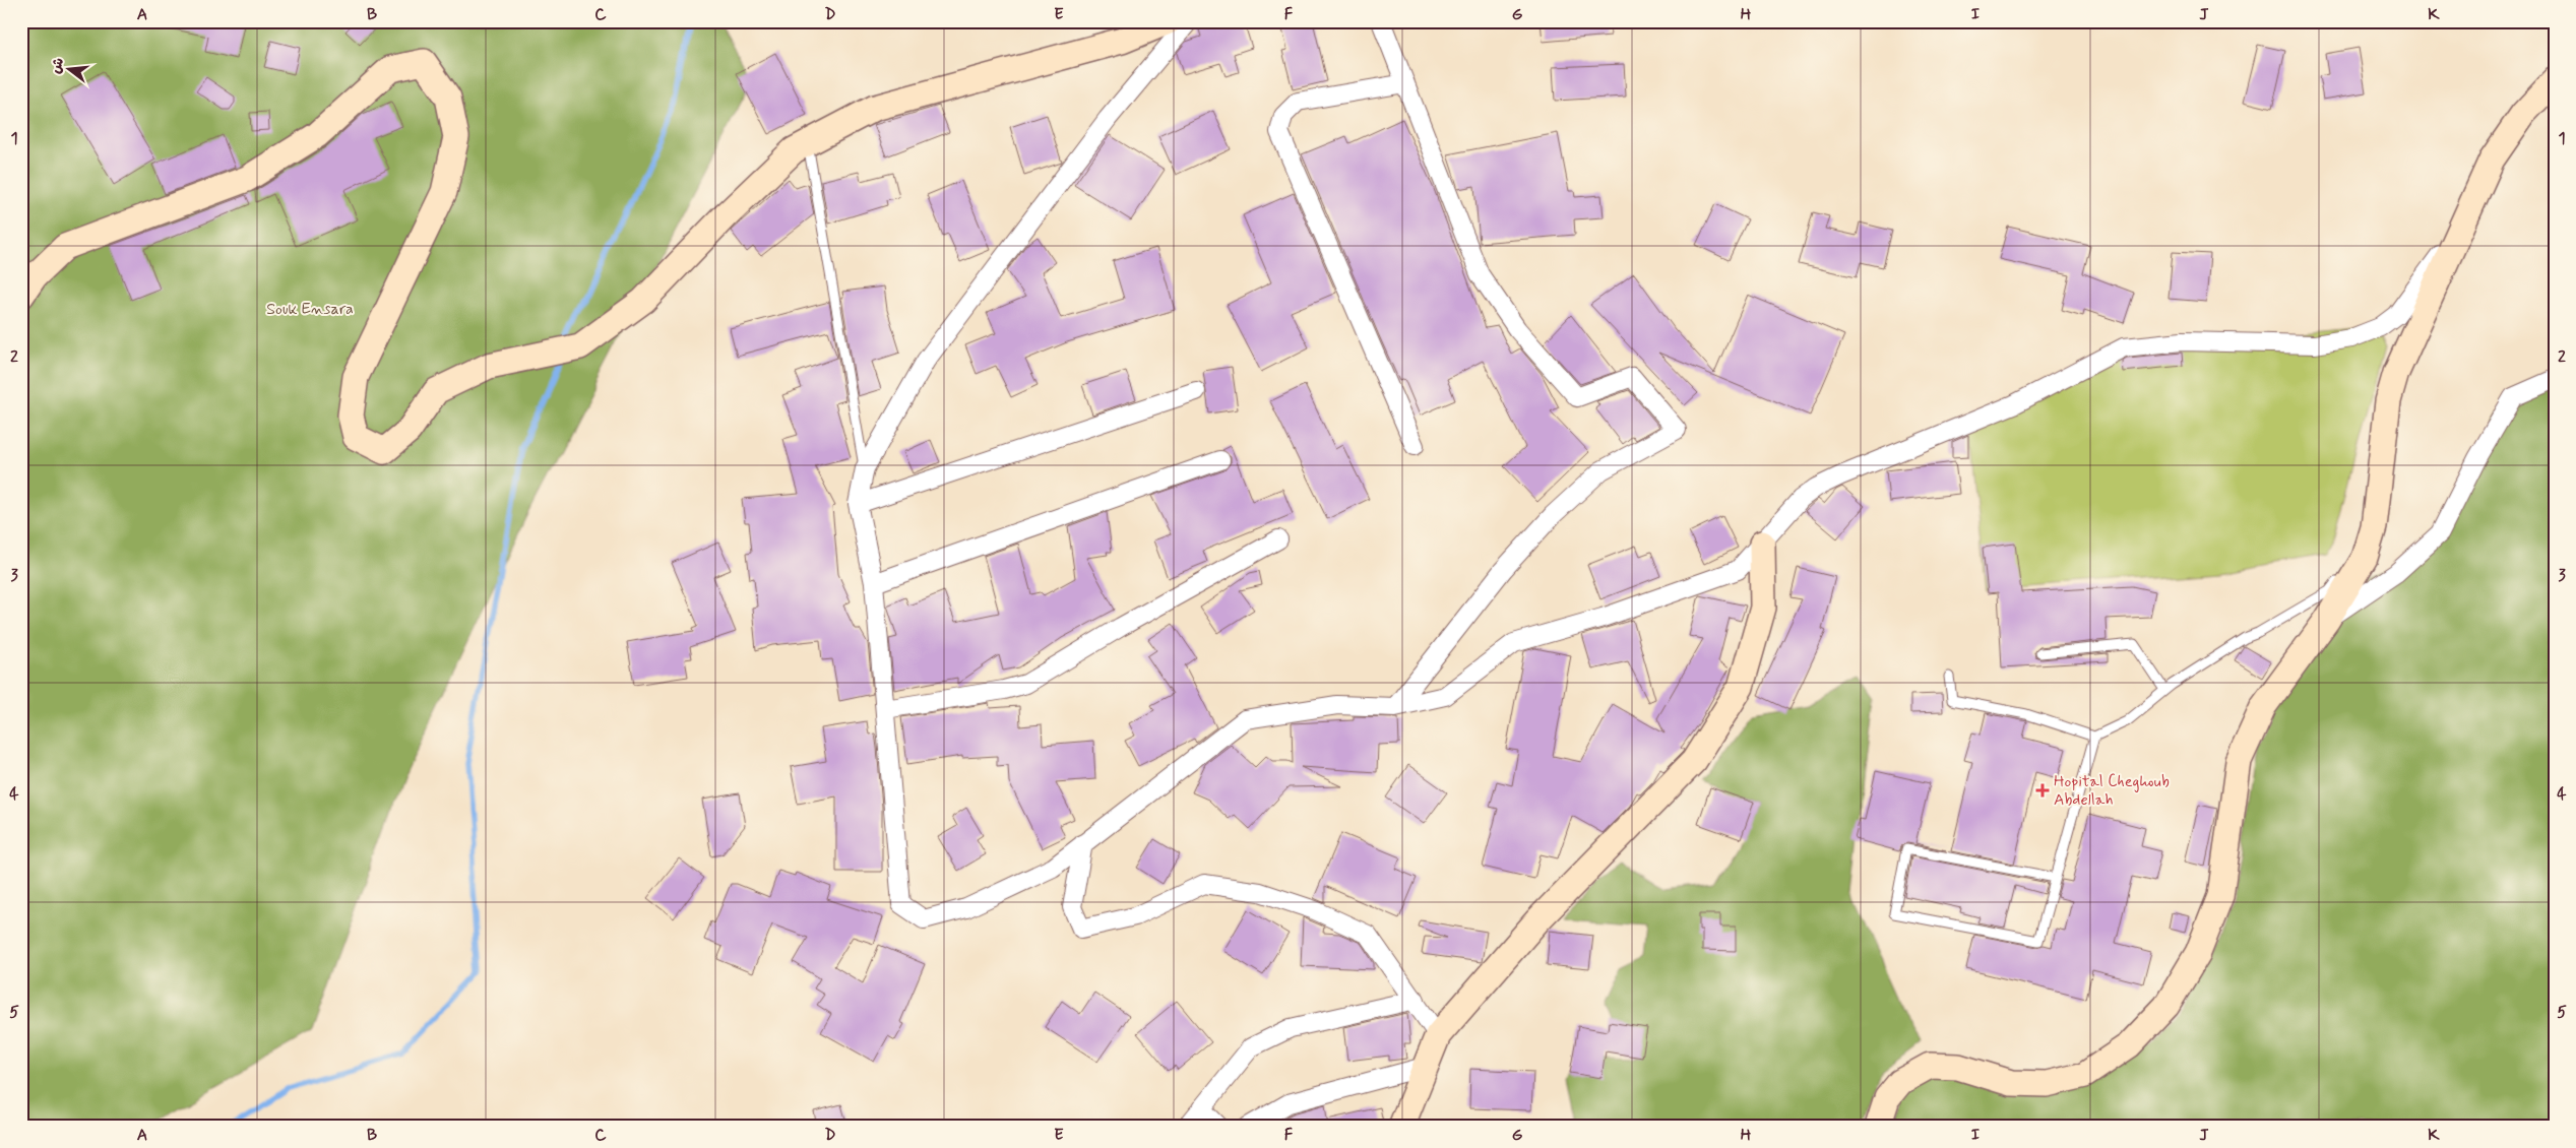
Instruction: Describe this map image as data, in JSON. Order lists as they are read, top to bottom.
{
  "parks": ["Souk Ensara"],
  "places": {
    "health": ["Hopital Cheghoub Abdellah"]
  },
  "north": "left",
  "grid": {
    "columns": [
      "A",
      "B",
      "C",
      "D",
      "E",
      "F",
      "G",
      "H",
      "I",
      "J",
      "K"
    ],
    "rows": [
      "1",
      "2",
      "3",
      "4",
      "5"
    ]
  }
}
